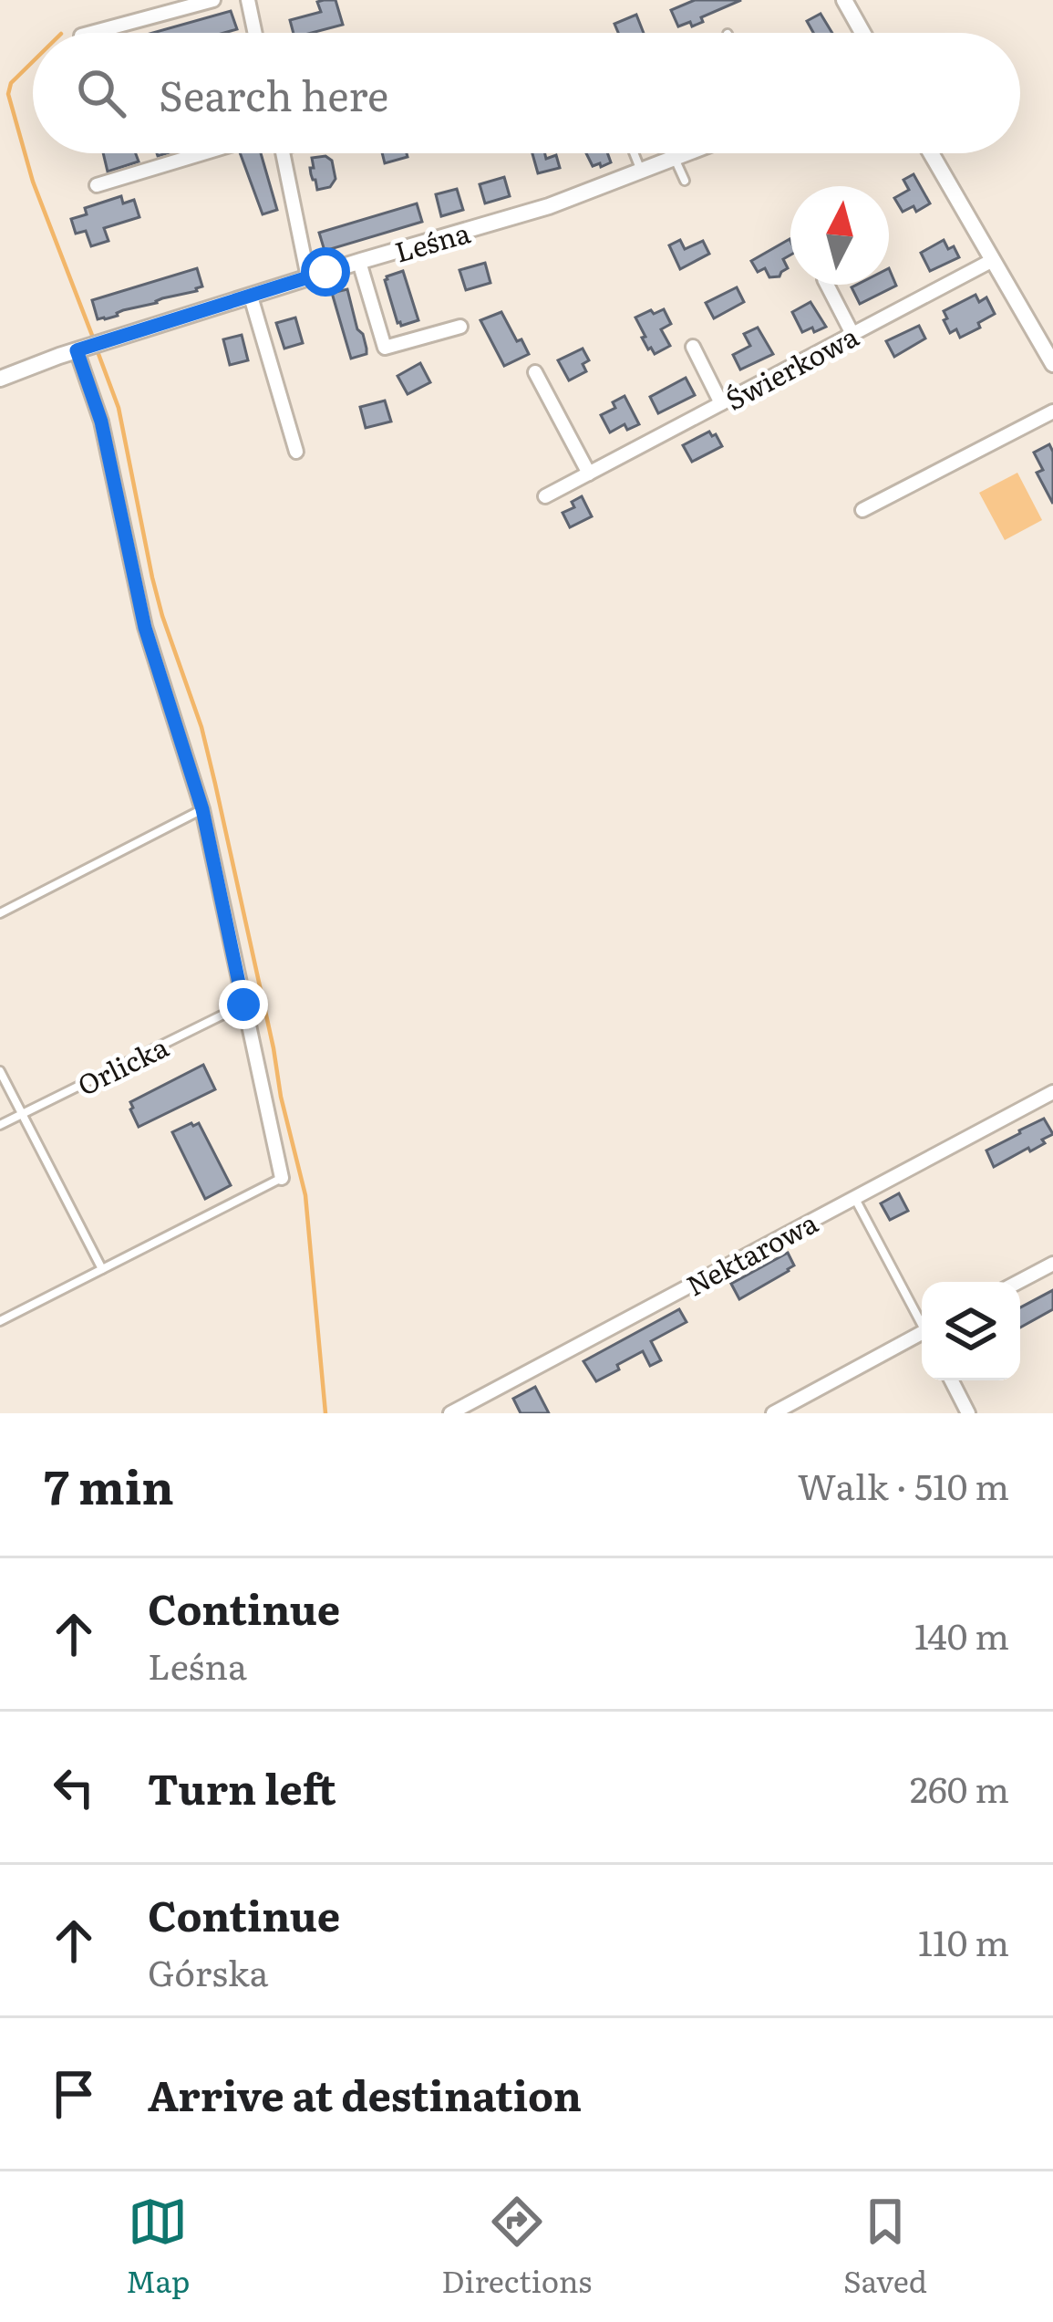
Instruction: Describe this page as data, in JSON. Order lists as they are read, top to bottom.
{
  "streets": {
    "street": ["Leśna", "Świerkowa", "Nektarowa"],
    "lane": ["Orlicka"]
  },
  "north": "top",
  "page": {
    "search": "Search here",
    "heading": ["7 min", "Walk · 510 m"],
    "list": [
      ["Continue", "Leśna", "140 m"],
      ["Turn left", "260 m"],
      ["Continue", "Górska", "110 m"],
      "Arrive at destination"
    ],
    "nav": ["Map", "Directions", "Saved"]
  }
}
